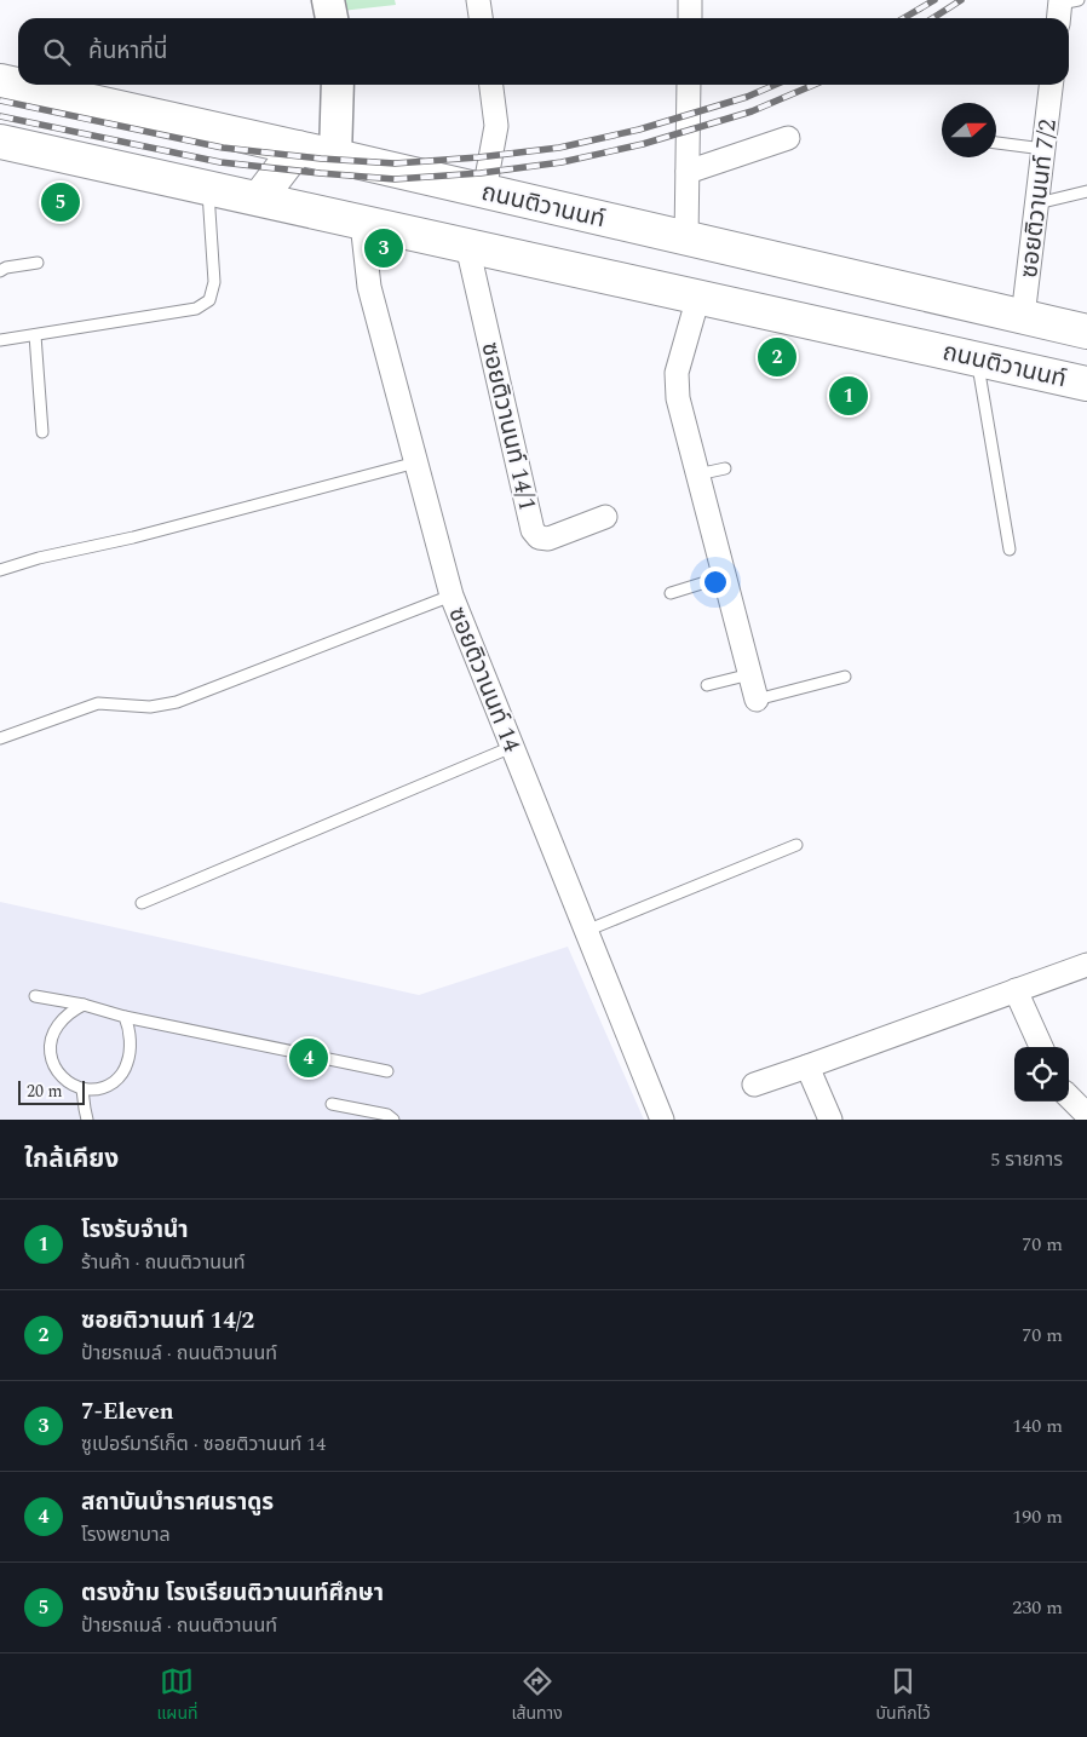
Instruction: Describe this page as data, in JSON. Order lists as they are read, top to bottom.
{
  "streets": {
    "main road": ["ถนนติวานนท์"],
    "street": ["ซอยติวานนท์ 7/2", "ซอยติวานนท์ 14/1", "ซอยติวานนท์ 14"]
  },
  "crossings": [
    ["ซอยติวานนท์ 7/2", "ถนนติวานนท์"],
    ["ถนนติวานนท์", "ซอยติวานนท์ 14/1"],
    ["ถนนติวานนท์", "ซอยติวานนท์ 14"]
  ],
  "scale_bar": "20 m",
  "north": "right",
  "page": {
    "search": "ค้นหาที่นี่",
    "pins": [
      "5",
      "3",
      "2",
      "1",
      "4"
    ],
    "scale": "20 m",
    "heading": ["ใกล้เคียง", "5 รายการ"],
    "list": [
      {
        "mark": "1",
        "name": "โรงรับจำนำ",
        "note": "ร้านค้า · ถนนติวานนท์",
        "value": "70 m"
      },
      {
        "mark": "2",
        "name": "ซอยติวานนท์ 14/2",
        "note": "ป้ายรถเมล์ · ถนนติวานนท์",
        "value": "70 m"
      },
      {
        "mark": "3",
        "name": "7-Eleven",
        "note": "ซูเปอร์มาร์เก็ต · ซอยติวานนท์ 14",
        "value": "140 m"
      },
      {
        "mark": "4",
        "name": "สถาบันบำราศนราดูร",
        "note": "โรงพยาบาล",
        "value": "190 m"
      },
      {
        "mark": "5",
        "name": "ตรงข้าม โรงเรียนติวานนท์ศึกษา",
        "note": "ป้ายรถเมล์ · ถนนติวานนท์",
        "value": "230 m"
      }
    ],
    "nav": ["แผนที่", "เส้นทาง", "บันทึกไว้"]
  }
}
